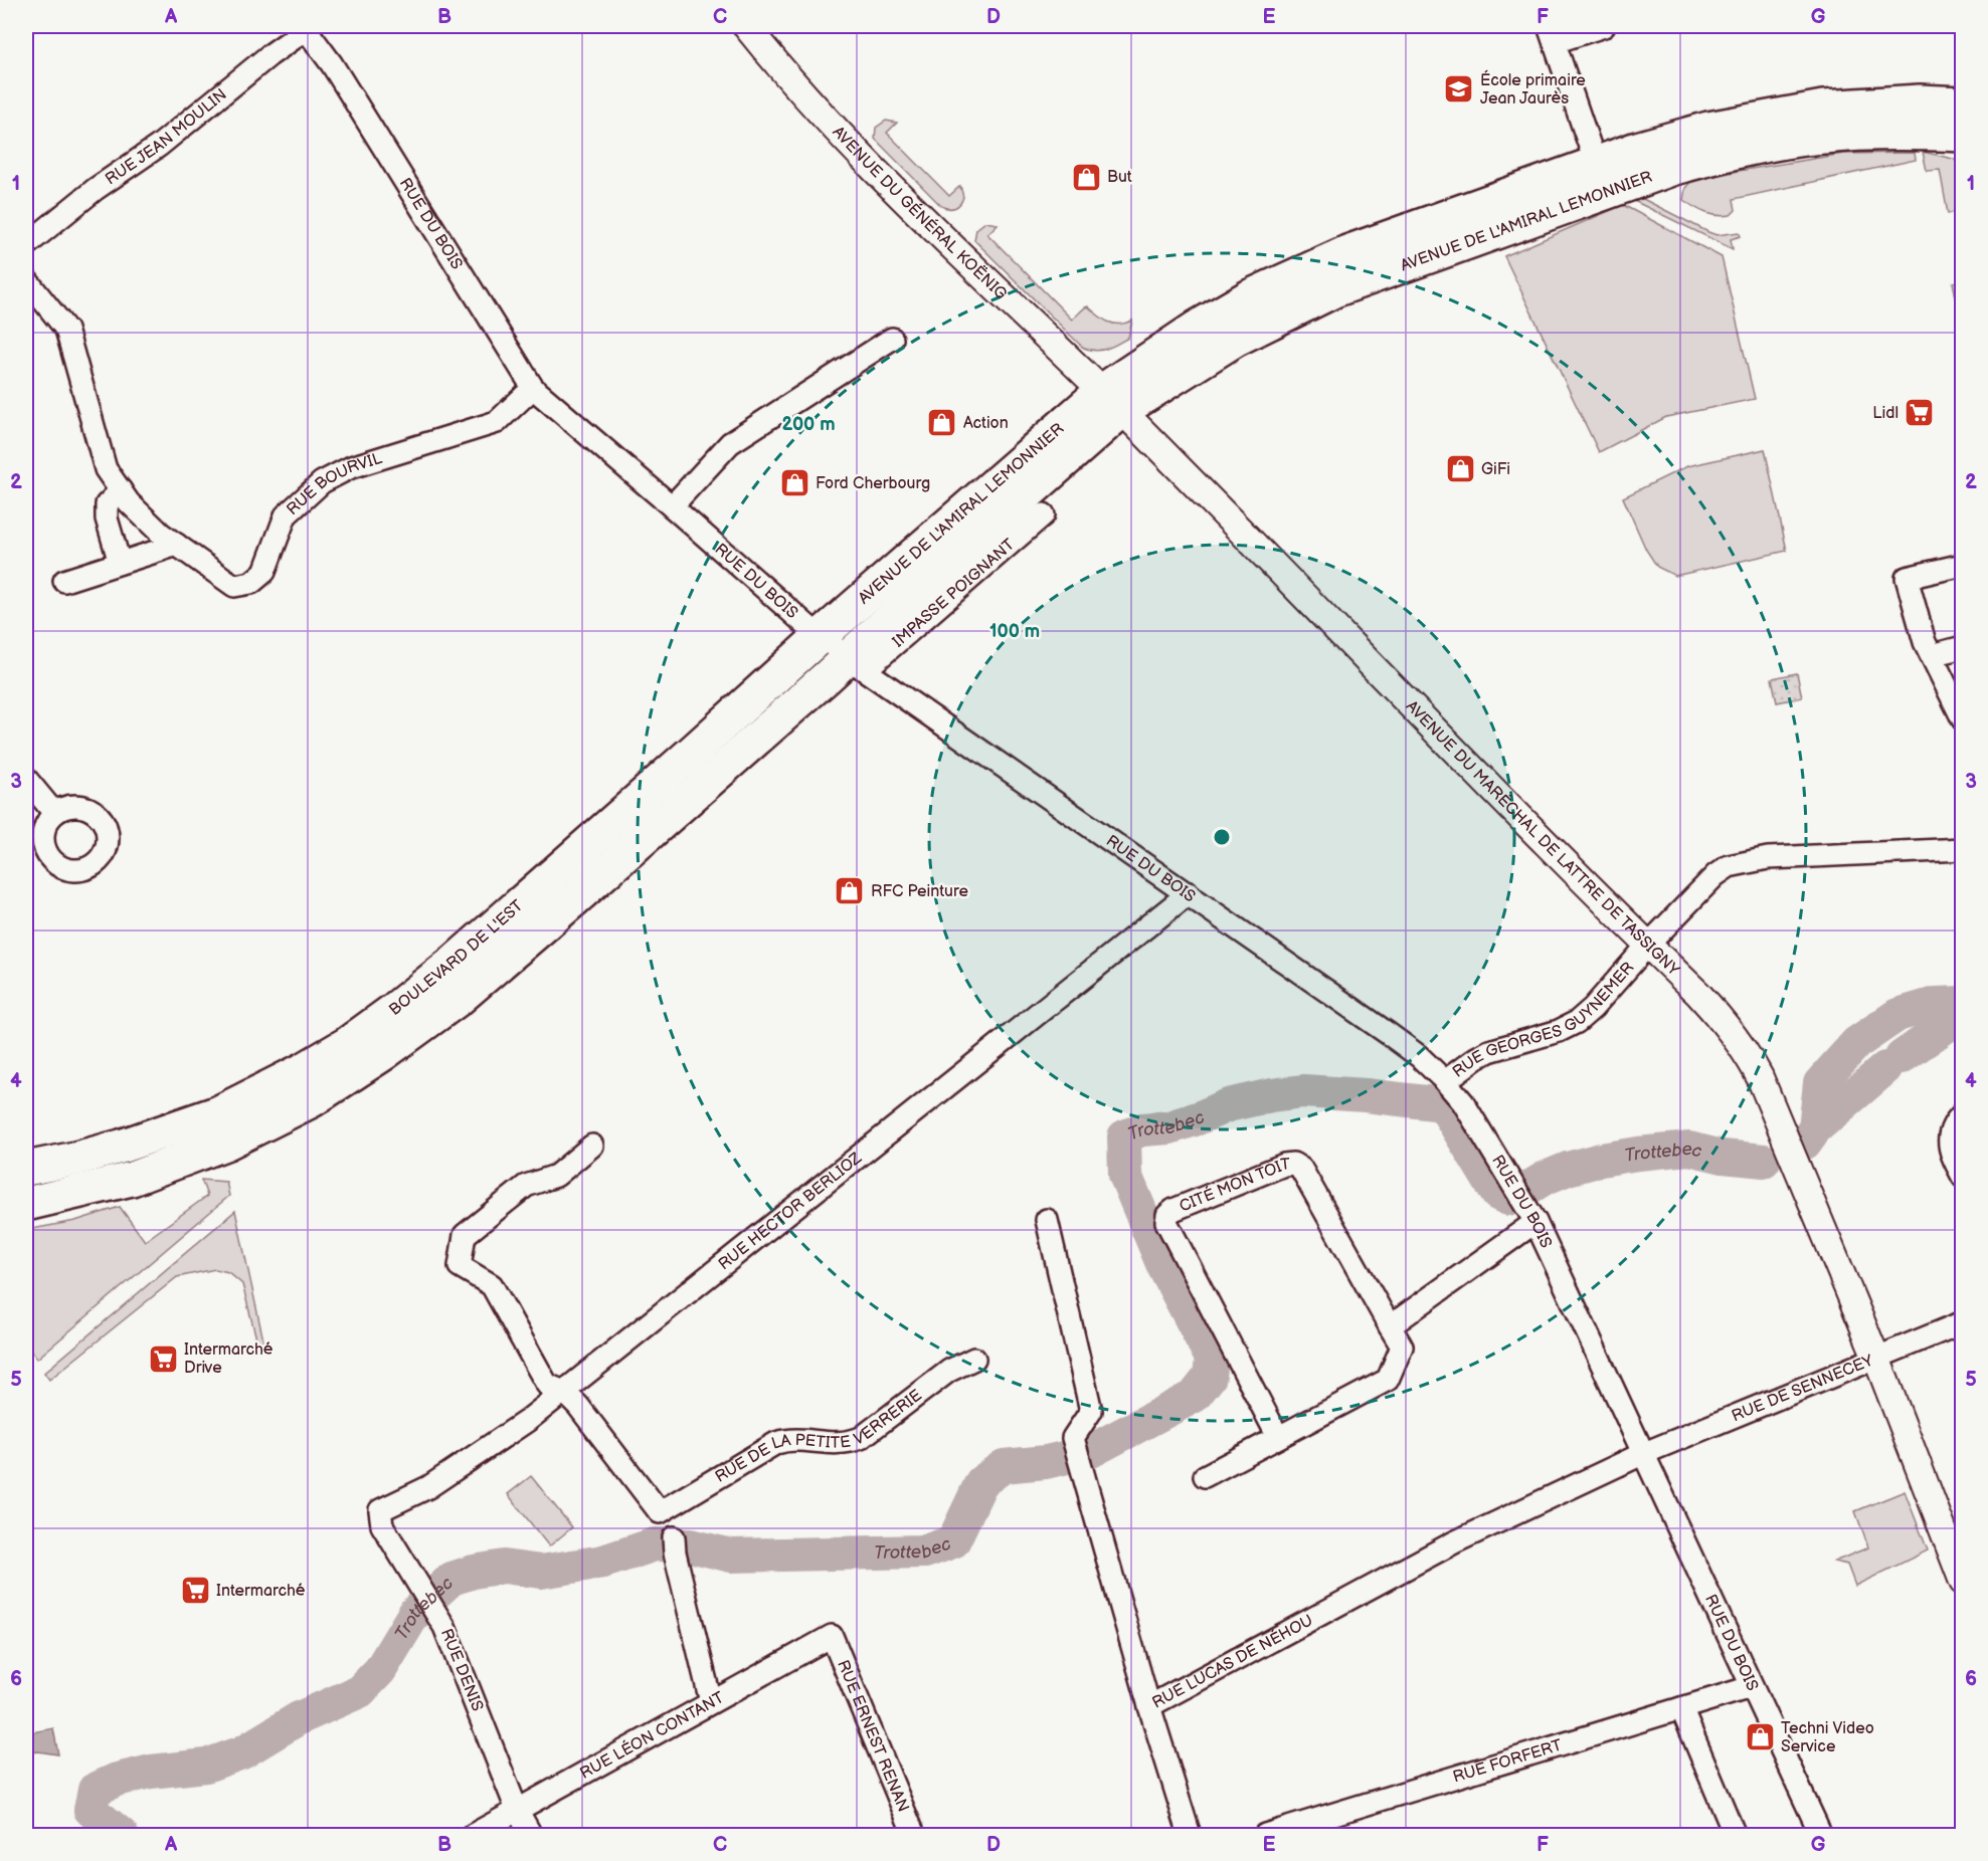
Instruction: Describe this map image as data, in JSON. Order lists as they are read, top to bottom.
{
  "streets": {
    "main road": ["AVENUE DE L'AMIRAL LEMONNIER", "BOULEVARD DE L'EST"],
    "street": [
      "RUE JEAN MOULIN",
      "AVENUE DU GÉNÉRAL KOËNIG",
      "RUE DU BOIS",
      "RUE BOURVIL",
      "IMPASSE POIGNANT",
      "AVENUE DU MARÉCHAL DE LATTRE DE TASSIGNY",
      "RUE GEORGES GUYNEMER",
      "CITÉ MON TOIT",
      "RUE HECTOR BERLIOZ",
      "RUE DE SENNECEY",
      "RUE DE LA PETITE VERRERIE",
      "RUE LUCAS DE NÉHOU",
      "RUE DENIS",
      "RUE LÉON CONTANT",
      "RUE ERNEST RENAN",
      "RUE FORFERT"
    ]
  },
  "crossings": [
    ["RUE JEAN MOULIN", "RUE DU BOIS"],
    ["AVENUE DU GÉNÉRAL KOËNIG", "AVENUE DE L'AMIRAL LEMONNIER"],
    ["AVENUE DU GÉNÉRAL KOËNIG", "AVENUE DU MARÉCHAL DE LATTRE DE TASSIGNY"],
    ["AVENUE DE L'AMIRAL LEMONNIER", "RUE DU BOIS"],
    ["AVENUE DE L'AMIRAL LEMONNIER", "IMPASSE POIGNANT"],
    ["AVENUE DE L'AMIRAL LEMONNIER", "AVENUE DU MARÉCHAL DE LATTRE DE TASSIGNY"],
    ["AVENUE DE L'AMIRAL LEMONNIER", "BOULEVARD DE L'EST"],
    ["RUE DU BOIS", "RUE BOURVIL"],
    ["RUE DU BOIS", "IMPASSE POIGNANT"],
    ["RUE DU BOIS", "BOULEVARD DE L'EST"],
    ["RUE DU BOIS", "RUE GEORGES GUYNEMER"],
    ["RUE DU BOIS", "RUE HECTOR BERLIOZ"],
    ["RUE DU BOIS", "RUE DE SENNECEY"],
    ["RUE DU BOIS", "RUE LUCAS DE NÉHOU"],
    ["RUE DU BOIS", "RUE FORFERT"],
    ["AVENUE DU MARÉCHAL DE LATTRE DE TASSIGNY", "RUE GEORGES GUYNEMER"],
    ["AVENUE DU MARÉCHAL DE LATTRE DE TASSIGNY", "RUE DE SENNECEY"],
    ["RUE HECTOR BERLIOZ", "RUE DE LA PETITE VERRERIE"],
    ["RUE HECTOR BERLIOZ", "RUE DENIS"],
    ["RUE DE SENNECEY", "RUE LUCAS DE NÉHOU"],
    ["RUE DENIS", "RUE LÉON CONTANT"],
    ["RUE LÉON CONTANT", "RUE ERNEST RENAN"]
  ],
  "water": ["Trottebec"],
  "places": {
    "school or university": ["École primaire Jean Jaurès"],
    "shop": [
      "But",
      "Action",
      "GiFi",
      "Ford Cherbourg",
      "RFC Peinture",
      "Techni Video Service"
    ],
    "supermarket": ["Lidl", "Intermarché Drive", "Intermarché"]
  },
  "grid": {
    "columns": [
      "A",
      "B",
      "C",
      "D",
      "E",
      "F",
      "G"
    ],
    "rows": [
      "1",
      "2",
      "3",
      "4",
      "5",
      "6"
    ]
  },
  "rings": ["200 m", "100 m"]
}
